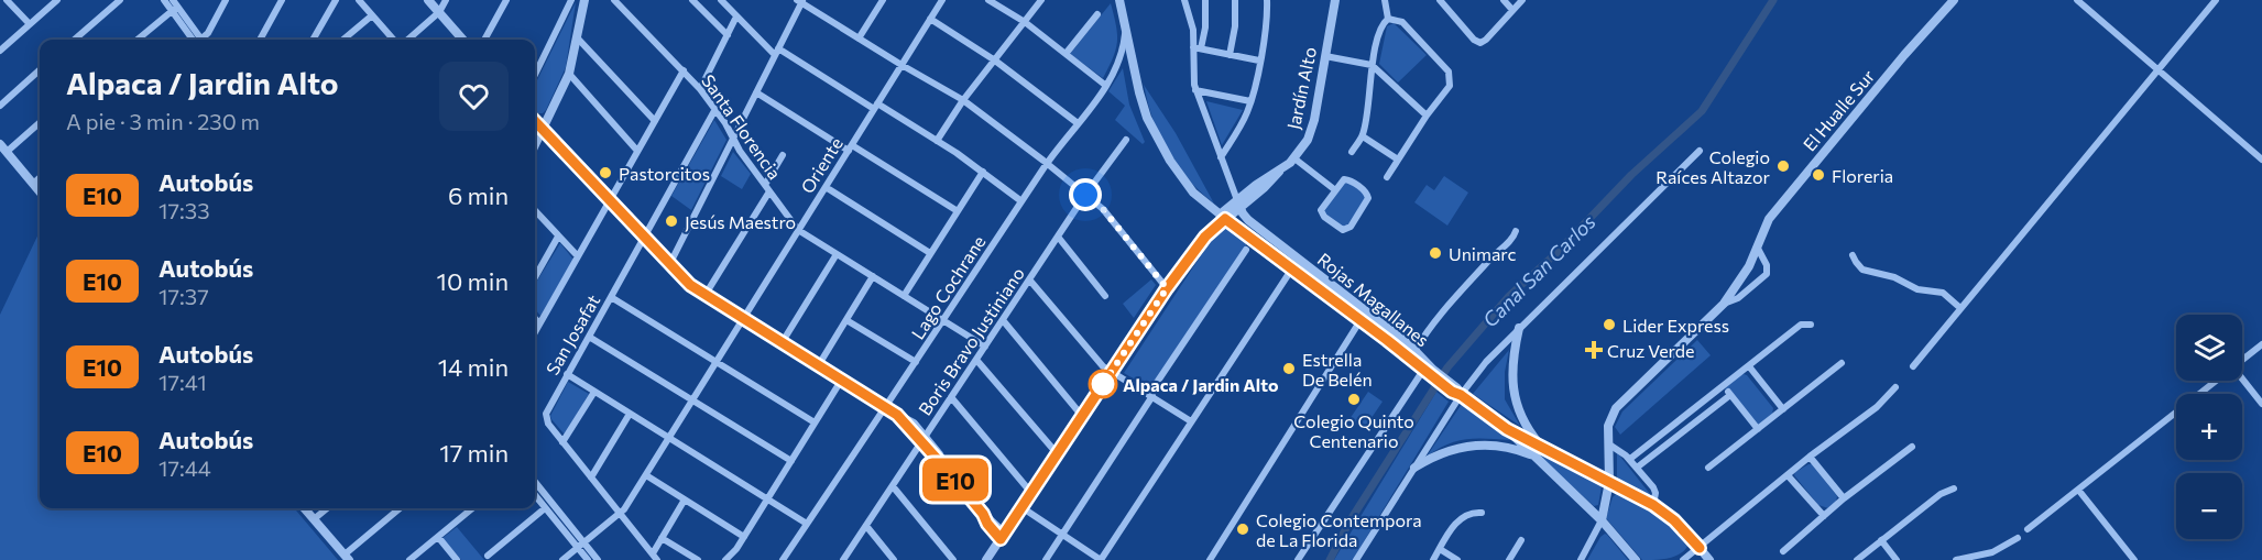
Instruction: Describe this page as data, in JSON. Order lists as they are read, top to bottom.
{
  "streets": {
    "street": [
      "Jardín Alto",
      "El Hualle Sur",
      "Santa Florencia",
      "Oriente",
      "Lago Cochrane",
      "Rojas Magallanes",
      "San Josafat",
      "Boris Bravo Justiniano"
    ]
  },
  "crossings": [
    ["Jardín Alto", "Rojas Magallanes"],
    ["El Hualle Sur", "Rojas Magallanes"],
    ["Santa Florencia", "Oriente"],
    ["Santa Florencia", "Lago Cochrane"],
    ["Santa Florencia", "San Josafat"],
    ["Santa Florencia", "Boris Bravo Justiniano"],
    ["Oriente", "San Josafat"],
    ["Lago Cochrane", "Rojas Magallanes"]
  ],
  "water": ["Canal San Carlos"],
  "places": {
    "other": [
      "Colegio Raíces Altazor",
      "Pastorcitos",
      "Floreria",
      "Jesús Maestro",
      "Unimarc",
      "Lider Express",
      "Estrella De Belén",
      "Alpaca / Jardin Alto",
      "Colegio Quinto Centenario",
      "Colegio Contempora de La Florida"
    ],
    "health": ["Cruz Verde"]
  },
  "lines": ["bus line E10"],
  "page": {
    "on_map": "E10",
    "heading": ["Alpaca / Jardin Alto", "A pie · 3 min · 230 m"],
    "list": [
      {
        "mark": "E10",
        "name": "Autobús",
        "note": "17:33",
        "value": "6 min"
      },
      {
        "mark": "E10",
        "name": "Autobús",
        "note": "17:37",
        "value": "10 min"
      },
      {
        "mark": "E10",
        "name": "Autobús",
        "note": "17:41",
        "value": "14 min"
      },
      {
        "mark": "E10",
        "name": "Autobús",
        "note": "17:44",
        "value": "17 min"
      }
    ],
    "map_buttons": ["+", "−"]
  }
}
